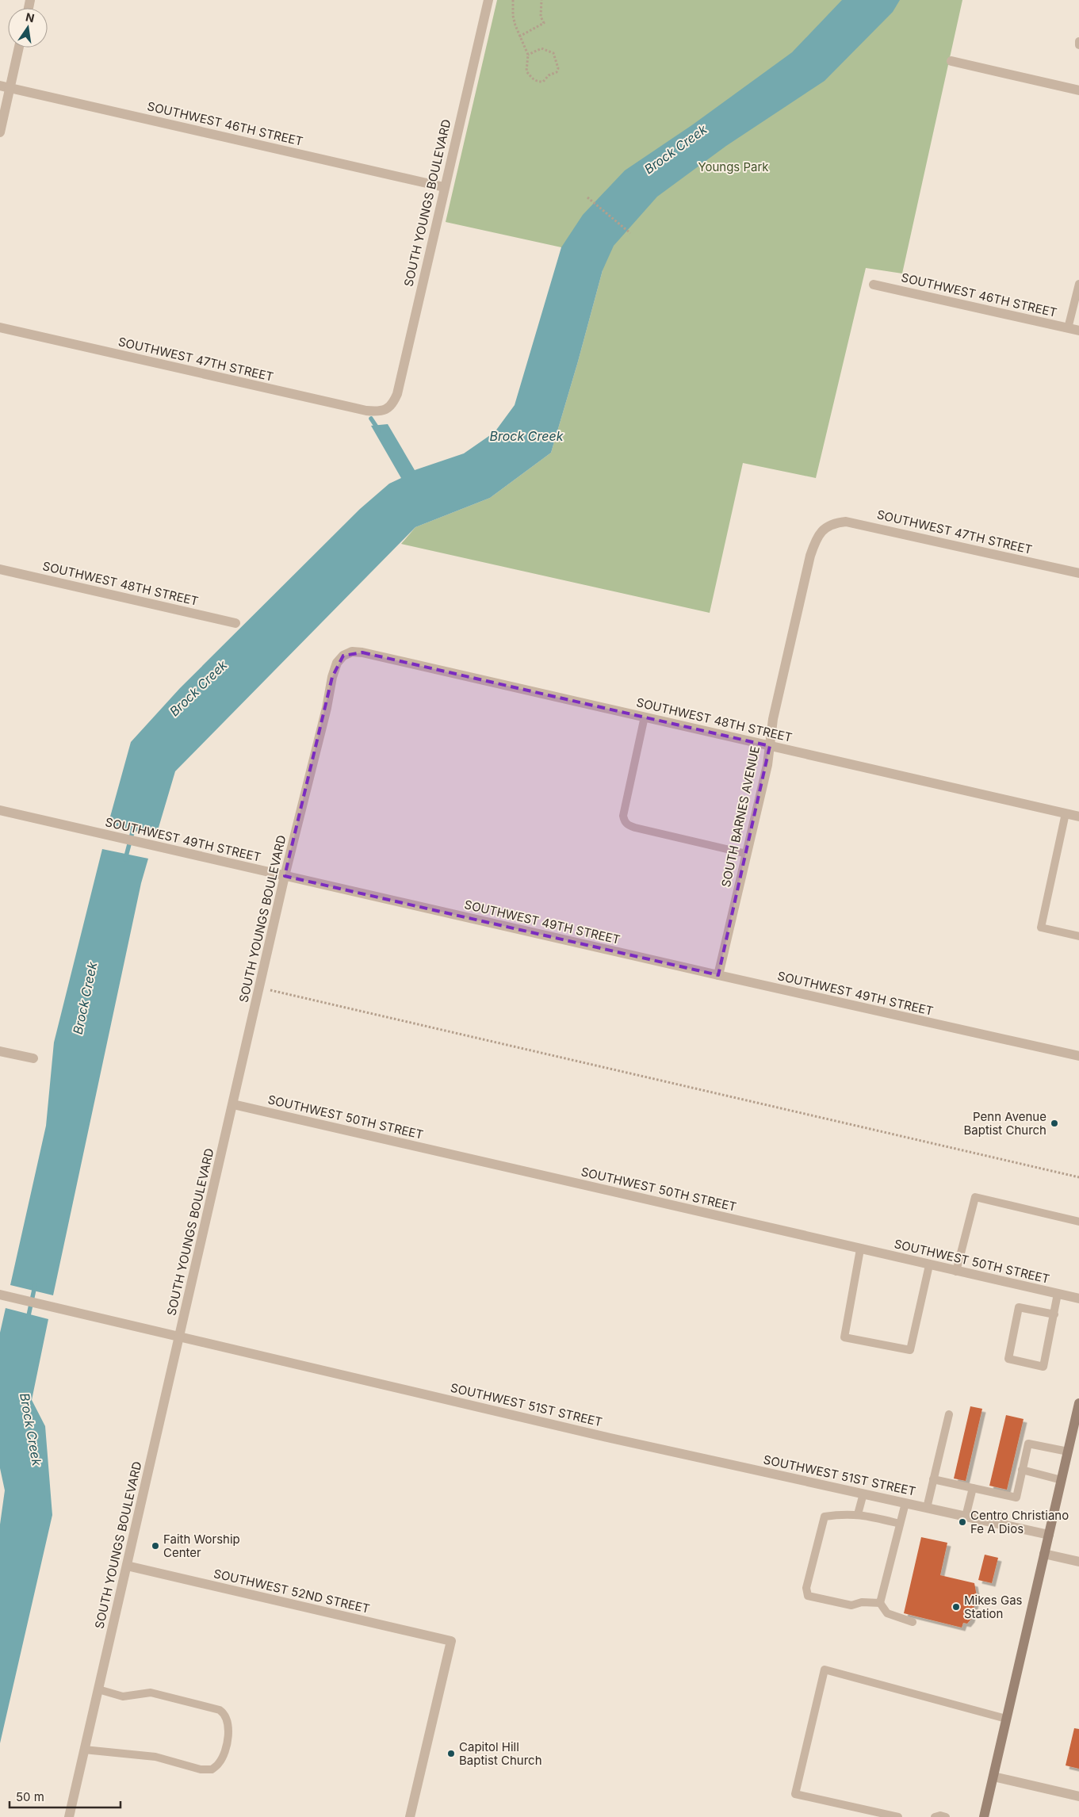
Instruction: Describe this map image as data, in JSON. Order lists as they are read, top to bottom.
{
  "streets": {
    "street": [
      "SOUTHWEST 46TH STREET",
      "SOUTH YOUNGS BOULEVARD",
      "SOUTHWEST 47TH STREET",
      "SOUTHWEST 48TH STREET",
      "SOUTH BARNES AVENUE",
      "SOUTHWEST 49TH STREET",
      "SOUTHWEST 50TH STREET",
      "SOUTHWEST 51ST STREET",
      "SOUTHWEST 52ND STREET"
    ]
  },
  "crossings": [
    ["SOUTHWEST 46TH STREET", "SOUTH YOUNGS BOULEVARD"],
    ["SOUTH YOUNGS BOULEVARD", "SOUTHWEST 47TH STREET"],
    ["SOUTH YOUNGS BOULEVARD", "SOUTHWEST 48TH STREET"],
    ["SOUTH YOUNGS BOULEVARD", "SOUTHWEST 49TH STREET"],
    ["SOUTH YOUNGS BOULEVARD", "SOUTHWEST 50TH STREET"],
    ["SOUTH YOUNGS BOULEVARD", "SOUTHWEST 51ST STREET"],
    ["SOUTH YOUNGS BOULEVARD", "SOUTHWEST 52ND STREET"],
    ["SOUTHWEST 47TH STREET", "SOUTH BARNES AVENUE"],
    ["SOUTHWEST 48TH STREET", "SOUTH BARNES AVENUE"],
    ["SOUTH BARNES AVENUE", "SOUTHWEST 49TH STREET"]
  ],
  "water": ["Brock Creek"],
  "parks": ["Youngs Park"],
  "places": [
    "Penn Avenue Baptist Church",
    "Centro Christiano Fe A Dios",
    "Faith Worship Center",
    "Mikes Gas Station",
    "Capitol Hill Baptist Church"
  ],
  "scale_bar": "50 m",
  "north": "top"
}
